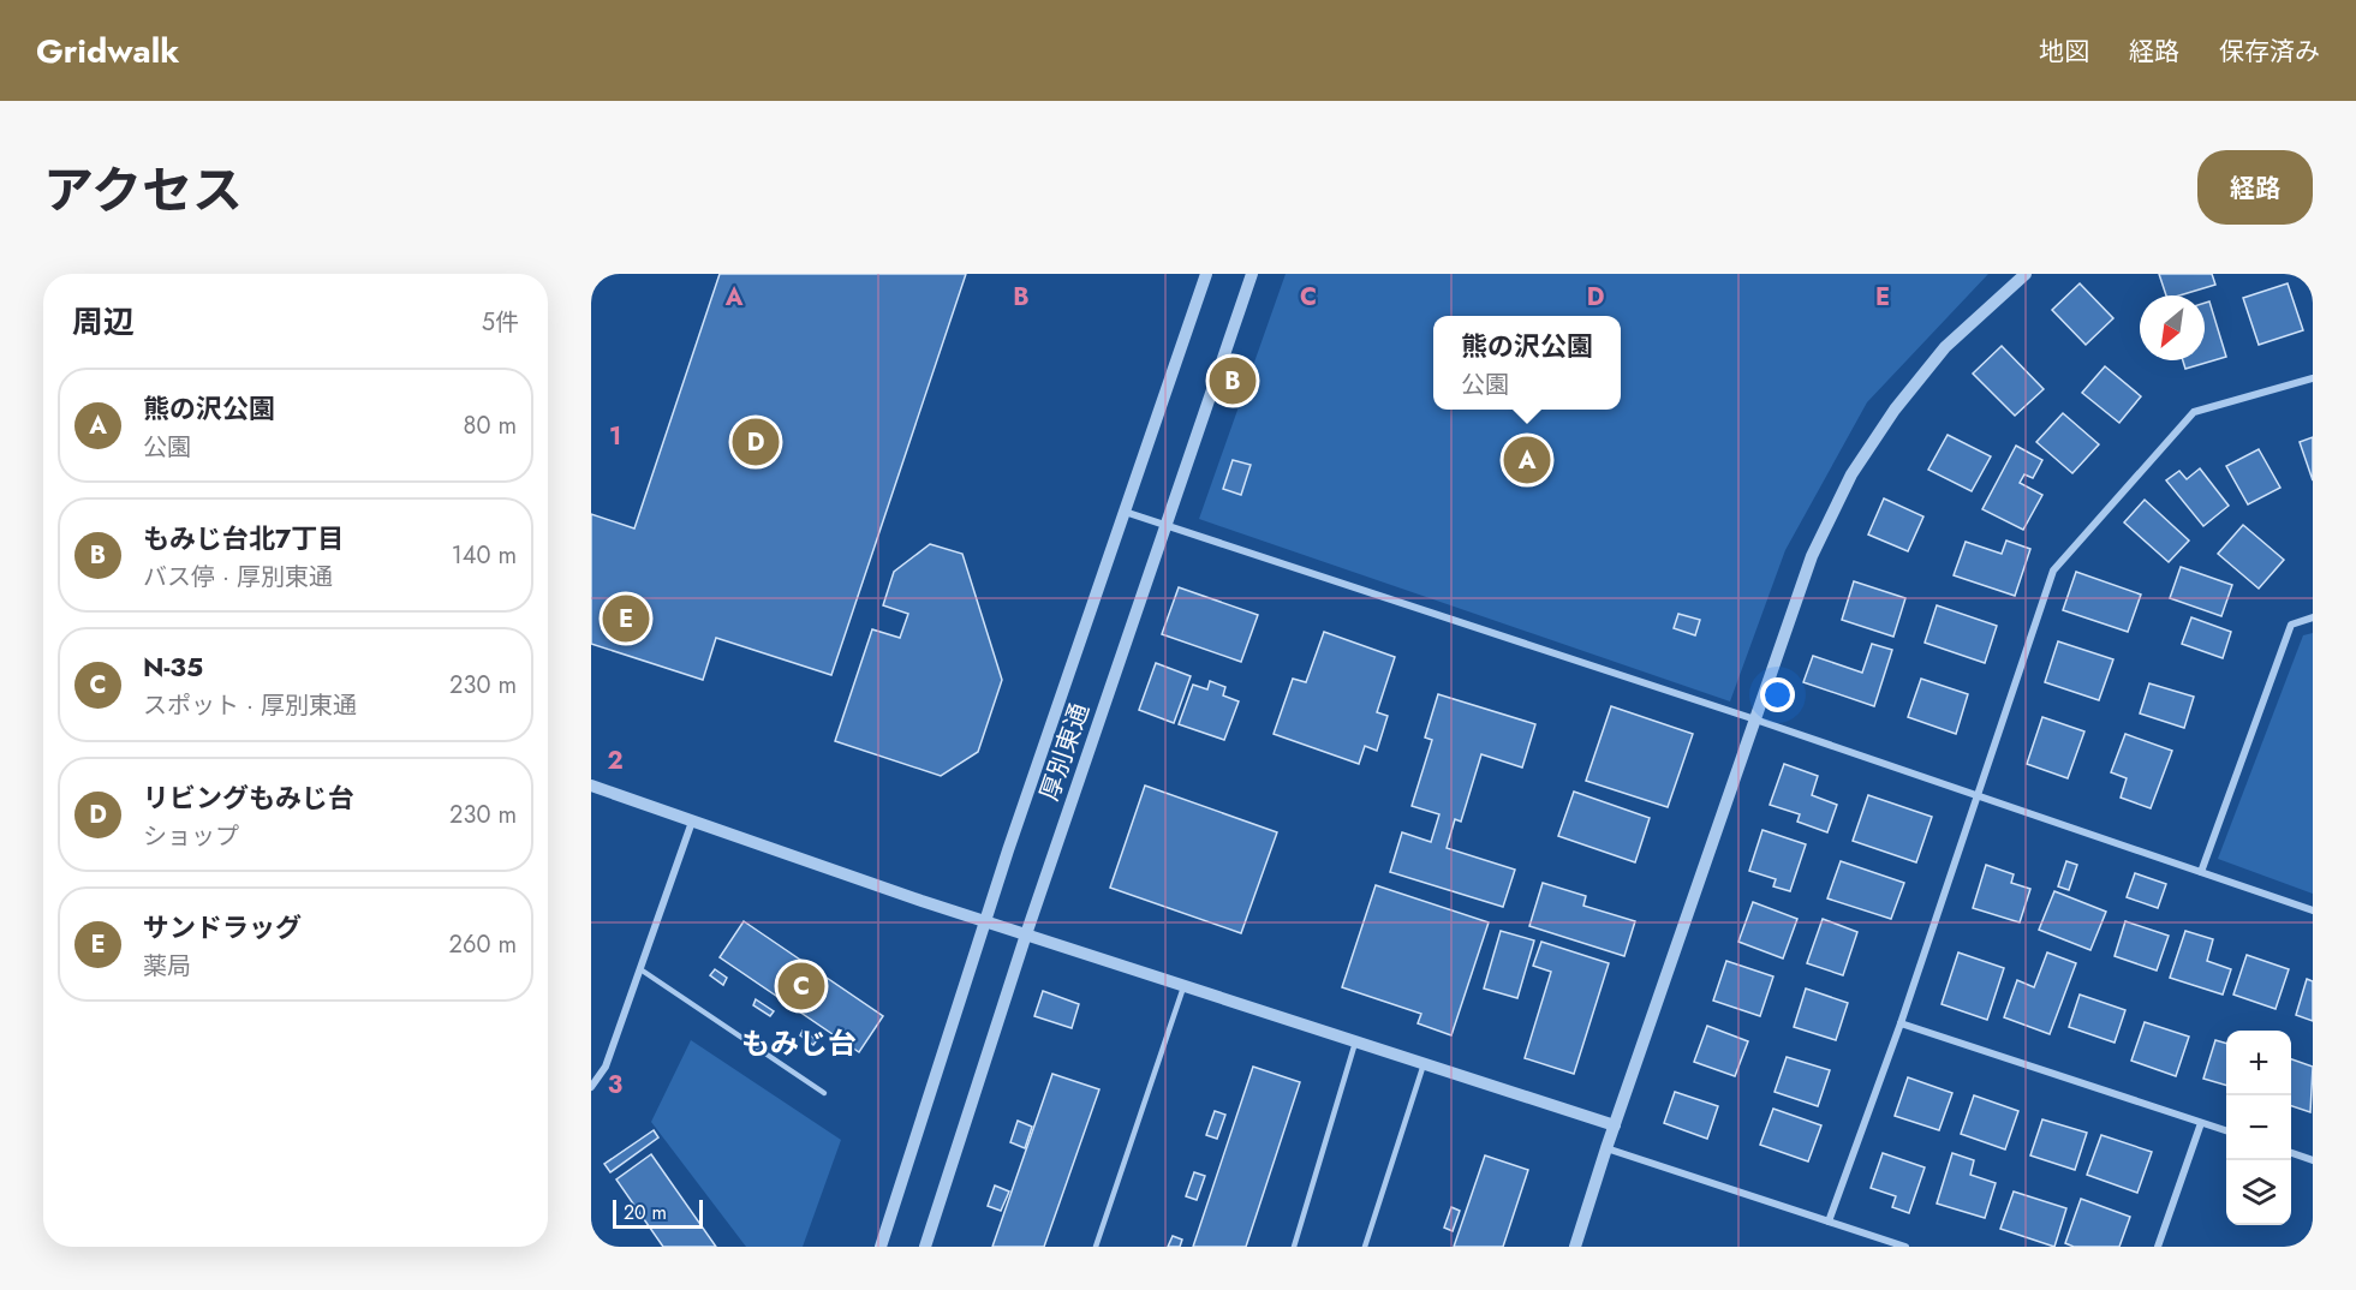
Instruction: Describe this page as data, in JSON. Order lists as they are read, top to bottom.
{
  "streets": {
    "street": ["厚別東通"]
  },
  "districts": ["もみじ台"],
  "scale_bar": "20 m",
  "north": "bottom left",
  "page": {
    "header": "Gridwalk",
    "nav": ["地図", "経路", "保存済み"],
    "title": "アクセス",
    "buttons": "経路",
    "heading": ["周辺", "5件"],
    "popup": ["熊の沢公園", "公園"],
    "pins": [
      "B",
      "D",
      "A",
      "E",
      "C"
    ],
    "list": [
      {
        "mark": "A",
        "name": "熊の沢公園",
        "note": "公園",
        "value": "80 m"
      },
      {
        "mark": "B",
        "name": "もみじ台北7丁目",
        "note": "バス停 · 厚別東通",
        "value": "140 m"
      },
      {
        "mark": "C",
        "name": "N-35",
        "note": "スポット · 厚別東通",
        "value": "230 m"
      },
      {
        "mark": "D",
        "name": "リビングもみじ台",
        "note": "ショップ",
        "value": "230 m"
      },
      {
        "mark": "E",
        "name": "サンドラッグ",
        "note": "薬局",
        "value": "260 m"
      }
    ],
    "map_buttons": ["+", "−"],
    "scale": "20 m"
  },
  "grid": {
    "columns": [
      "A",
      "B",
      "C",
      "D",
      "E"
    ],
    "rows": ["1", "2", "3"]
  }
}
